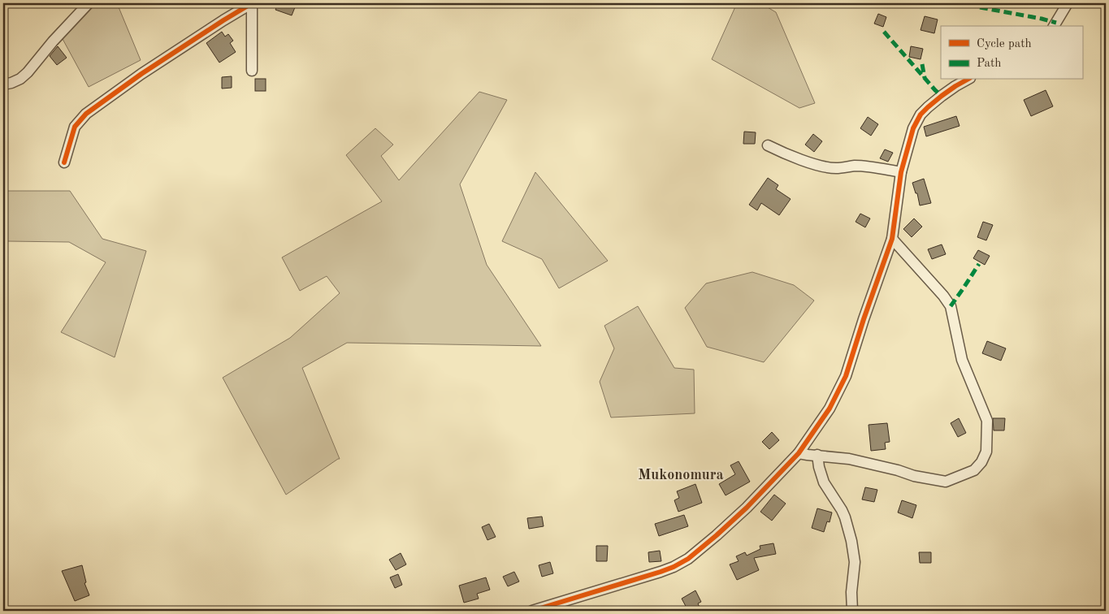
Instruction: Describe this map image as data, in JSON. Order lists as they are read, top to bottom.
{
  "districts": ["Mukonomura"],
  "legend": ["Cycle path", "Path"]
}
